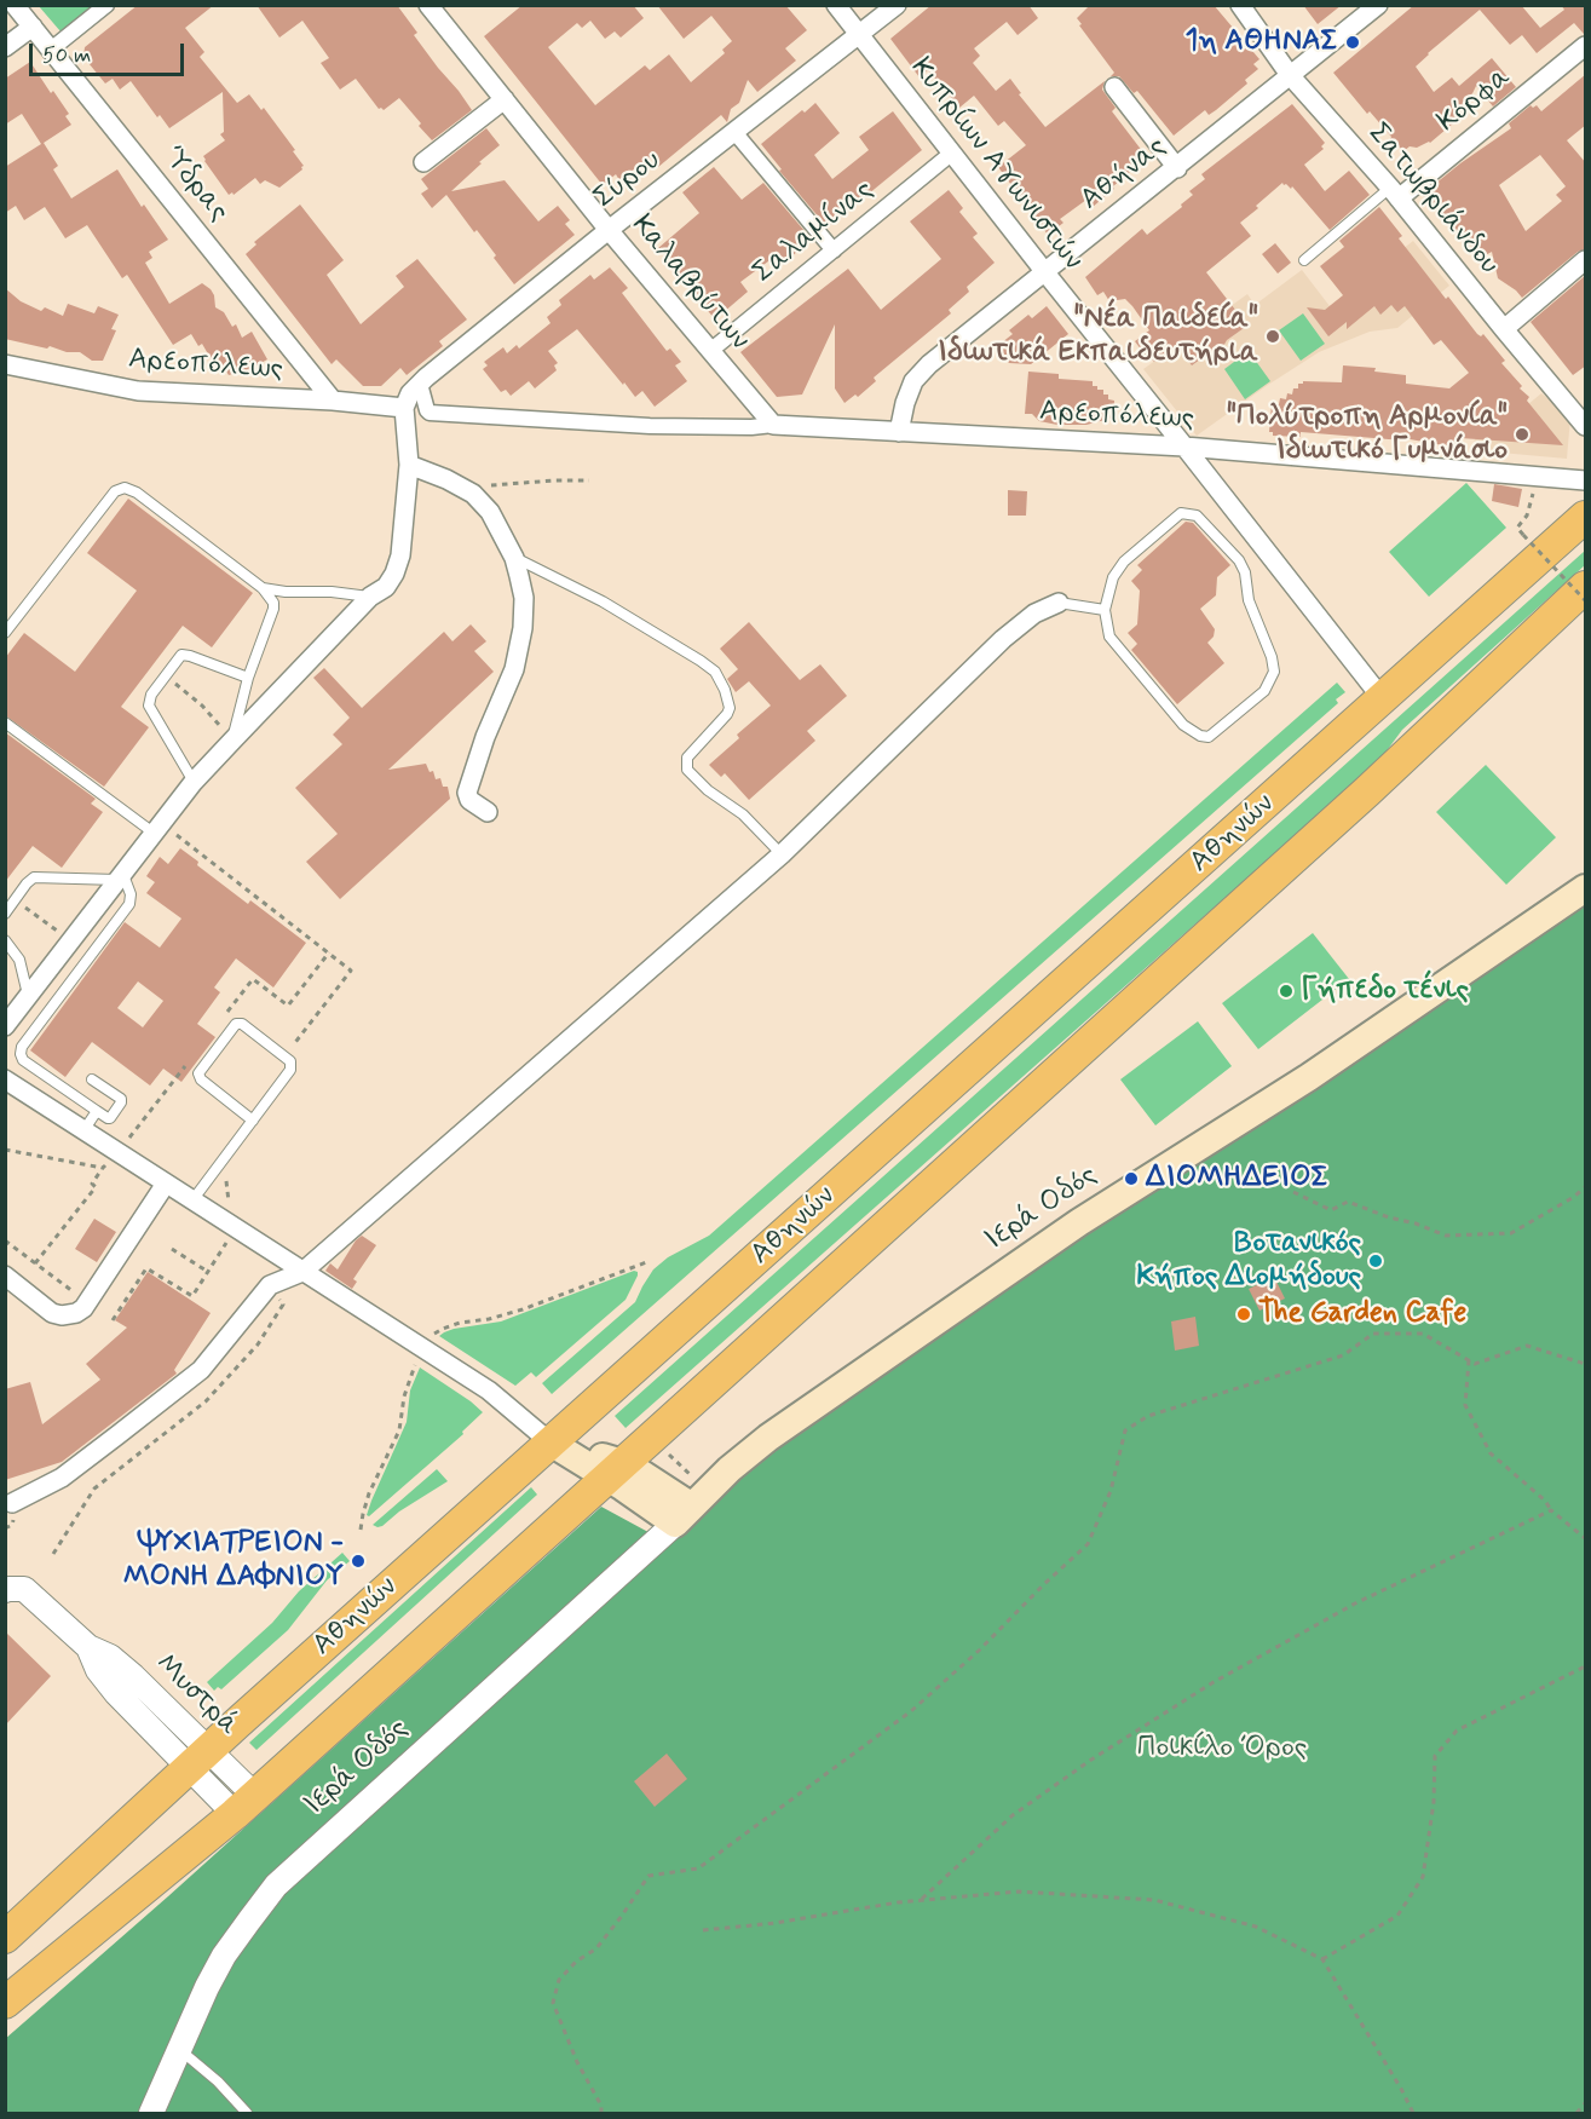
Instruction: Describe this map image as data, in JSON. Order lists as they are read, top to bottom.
{
  "streets": {
    "highway": ["Αθηνών"],
    "main road": ["Ιερά Οδός"],
    "street": [
      "Κόρφα",
      "Κυπρίων Αγωνιστών",
      "Αθήνας",
      "Σύρου",
      "Ύδρας",
      "Σατωβριάνδου",
      "Σαλαμίνας",
      "Καλαβρύτων",
      "Αρεοπόλεως",
      "Μυστρά"
    ]
  },
  "crossings": [
    ["Κόρφα", "Σατωβριάνδου"],
    ["Κυπρίων Αγωνιστών", "Αθήνας"],
    ["Κυπρίων Αγωνιστών", "Σύρου"],
    ["Κυπρίων Αγωνιστών", "Σαλαμίνας"],
    ["Κυπρίων Αγωνιστών", "Αρεοπόλεως"],
    ["Κυπρίων Αγωνιστών", "Αθηνών"],
    ["Αθήνας", "Σατωβριάνδου"],
    ["Αθήνας", "Αρεοπόλεως"],
    ["Σύρου", "Καλαβρύτων"],
    ["Σύρου", "Αρεοπόλεως"],
    ["Ύδρας", "Αρεοπόλεως"],
    ["Σαλαμίνας", "Καλαβρύτων"],
    ["Καλαβρύτων", "Αρεοπόλεως"],
    ["Αθηνών", "Μυστρά"]
  ],
  "parks": ["Ποικίλο Όρος"],
  "places": [
    "1η ΑΘΗΝΑΣ",
    "\"Νέα Παιδεία\" Ιδιωτικά Εκπαιδευτήρια",
    "\"Πολύτροπη Αρμονία\" Ιδιωτικό Γυμνάσιο",
    "Γήπεδο τένις",
    "ΔΙΟΜΗΔΕΙΟΣ",
    "Βοτανικός Κήπος Διομήδους",
    "The Garden Cafe",
    "ΨΥΧΙΑΤΡΕΙΟΝ - ΜΟΝΗ ΔΑΦΝΙΟΥ"
  ],
  "scale_bar": "50 m"
}
